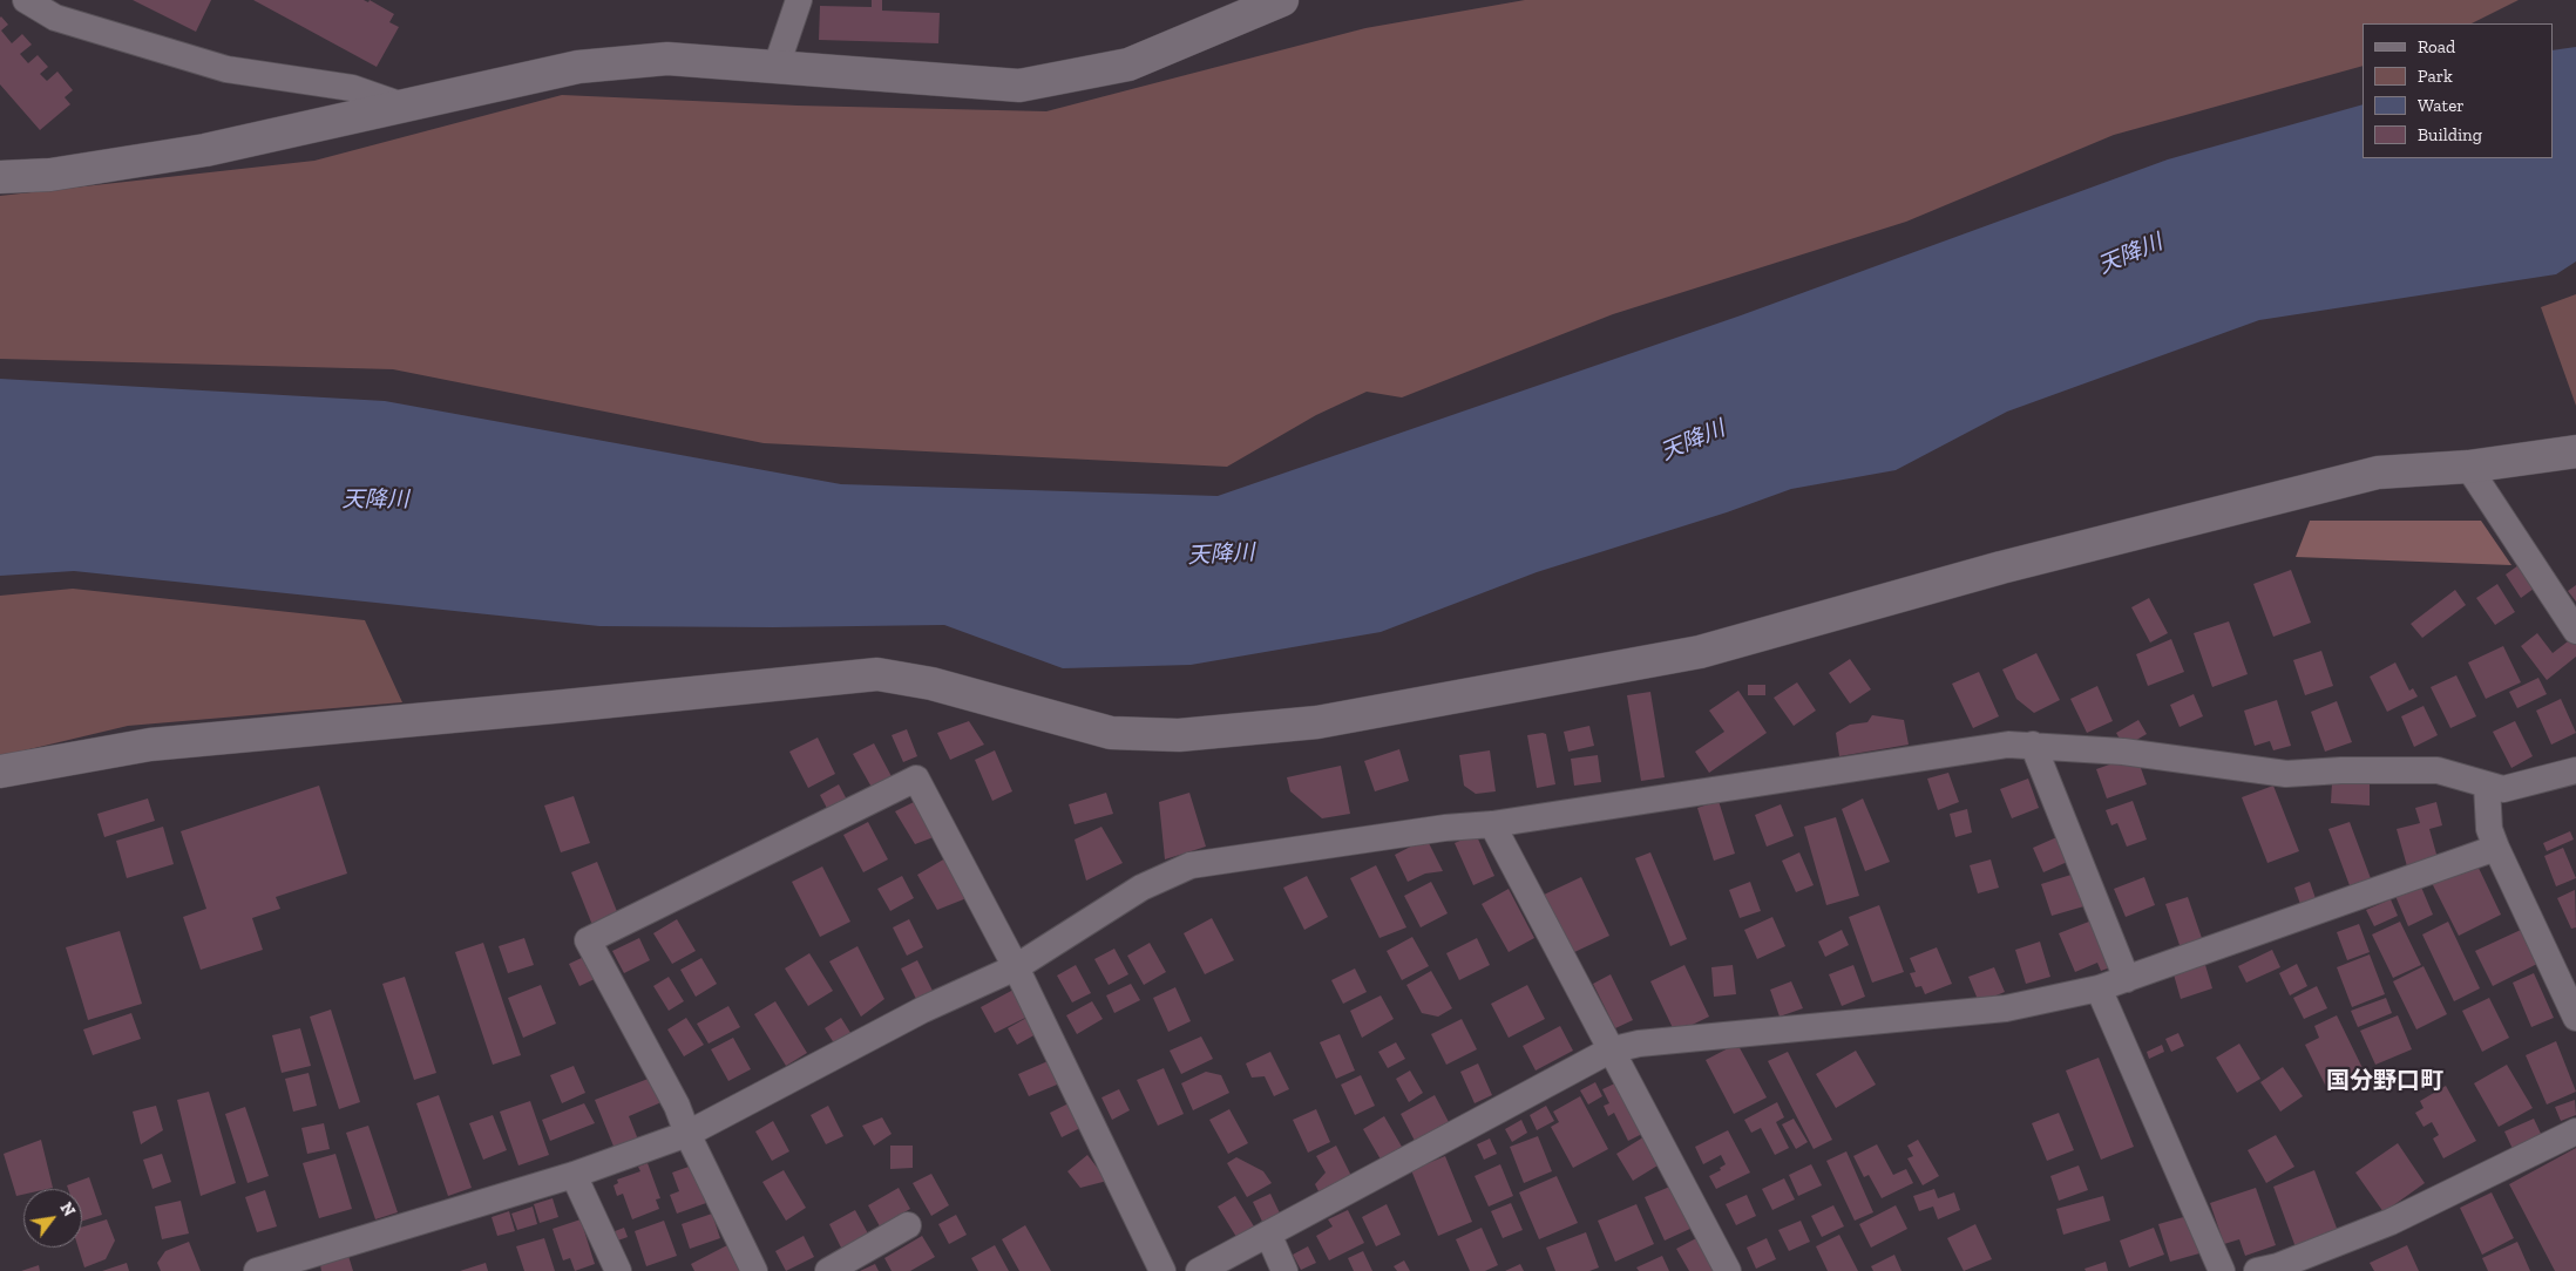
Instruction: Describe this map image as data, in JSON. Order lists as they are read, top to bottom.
{
  "districts": ["国分野口町"],
  "water": ["天降川"],
  "legend": [
    "Road",
    "Park",
    "Water",
    "Building"
  ],
  "north": "top right"
}
